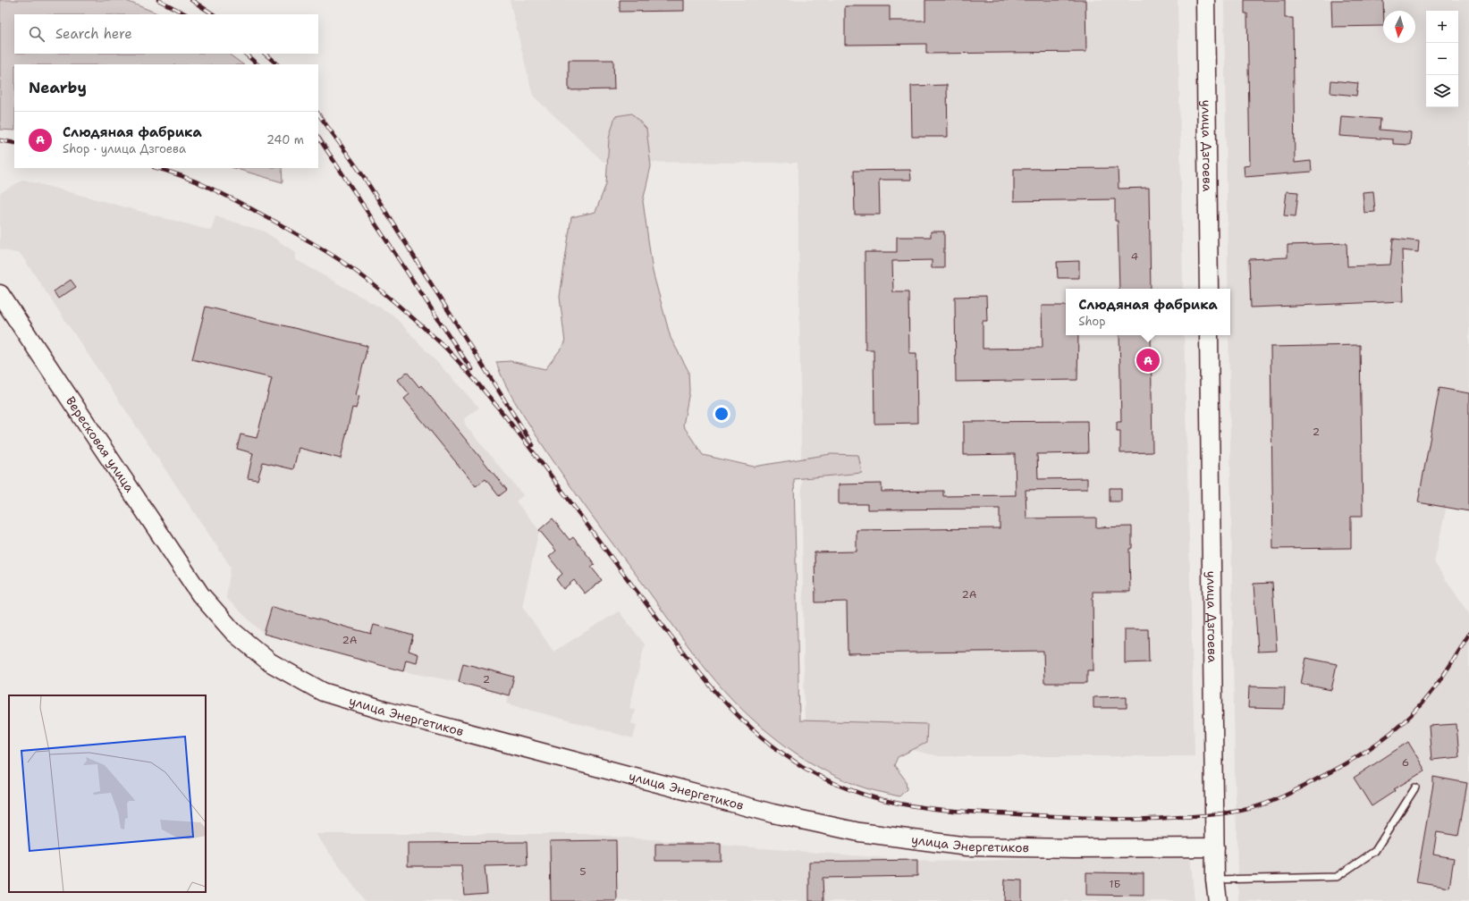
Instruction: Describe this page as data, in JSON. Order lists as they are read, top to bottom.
{
  "streets": {
    "street": ["улица Дзгоева", "Вересковая улица", "улица Энергетиков"]
  },
  "crossings": [
    ["улица Дзгоева", "улица Энергетиков"],
    ["Вересковая улица", "улица Энергетиков"]
  ],
  "house_numbers": [
    "4",
    "2",
    "2А",
    "2А",
    "2",
    "6",
    "5",
    "1Б"
  ],
  "north": "bottom",
  "page": {
    "map_buttons": ["+", "−"],
    "search": "Search here",
    "heading": "Nearby",
    "list": [
      {
        "mark": "A",
        "name": "Слюдяная фабрика",
        "note": "Shop · улица Дзгоева",
        "value": "240 m"
      }
    ],
    "popup": ["Слюдяная фабрика", "Shop"],
    "pins": "A"
  }
}
